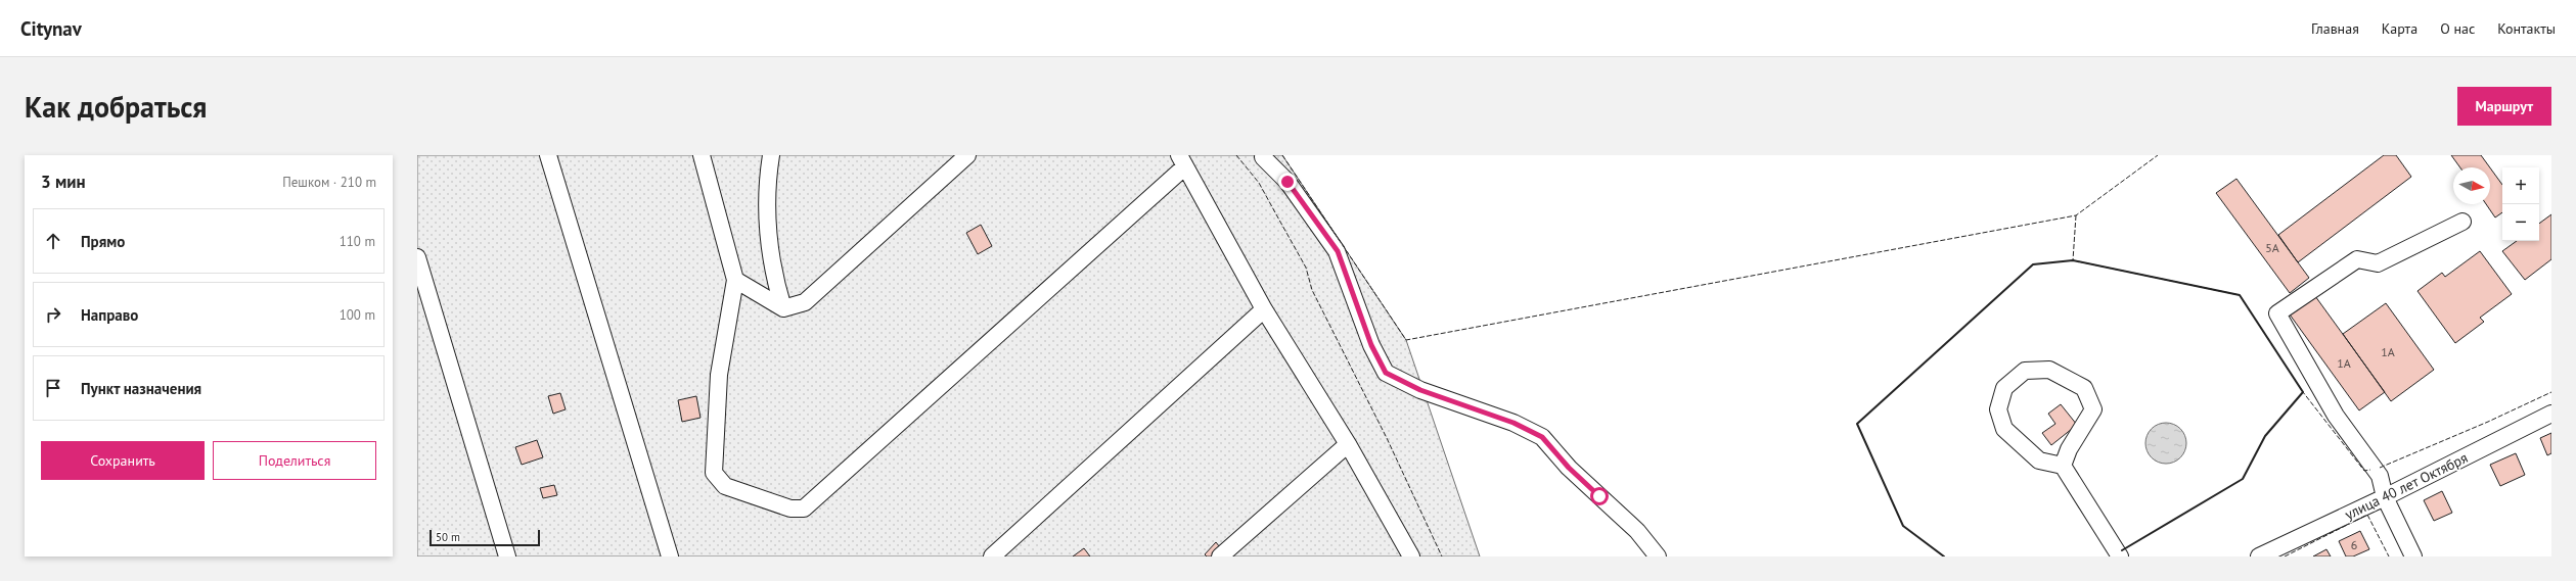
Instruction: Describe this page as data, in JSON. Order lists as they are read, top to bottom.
{
  "streets": {
    "street": ["улица 40 лет Октября"]
  },
  "house_numbers": [
    "5А",
    "1А",
    "1А",
    "6"
  ],
  "scale_bar": "50 m",
  "north": "right",
  "page": {
    "header": "Citynav",
    "nav": [
      "Главная",
      "Карта",
      "О нас",
      "Контакты"
    ],
    "buttons": [
      "Маршрут",
      ["Сохранить", "Поделиться"]
    ],
    "title": "Как добраться",
    "heading": ["3 мин", "Пешком · 210 m"],
    "map_buttons": ["+", "−"],
    "list": [
      ["Прямо", "110 m"],
      ["Направо", "100 m"],
      "Пункт назначения"
    ],
    "scale": "50 m"
  }
}
